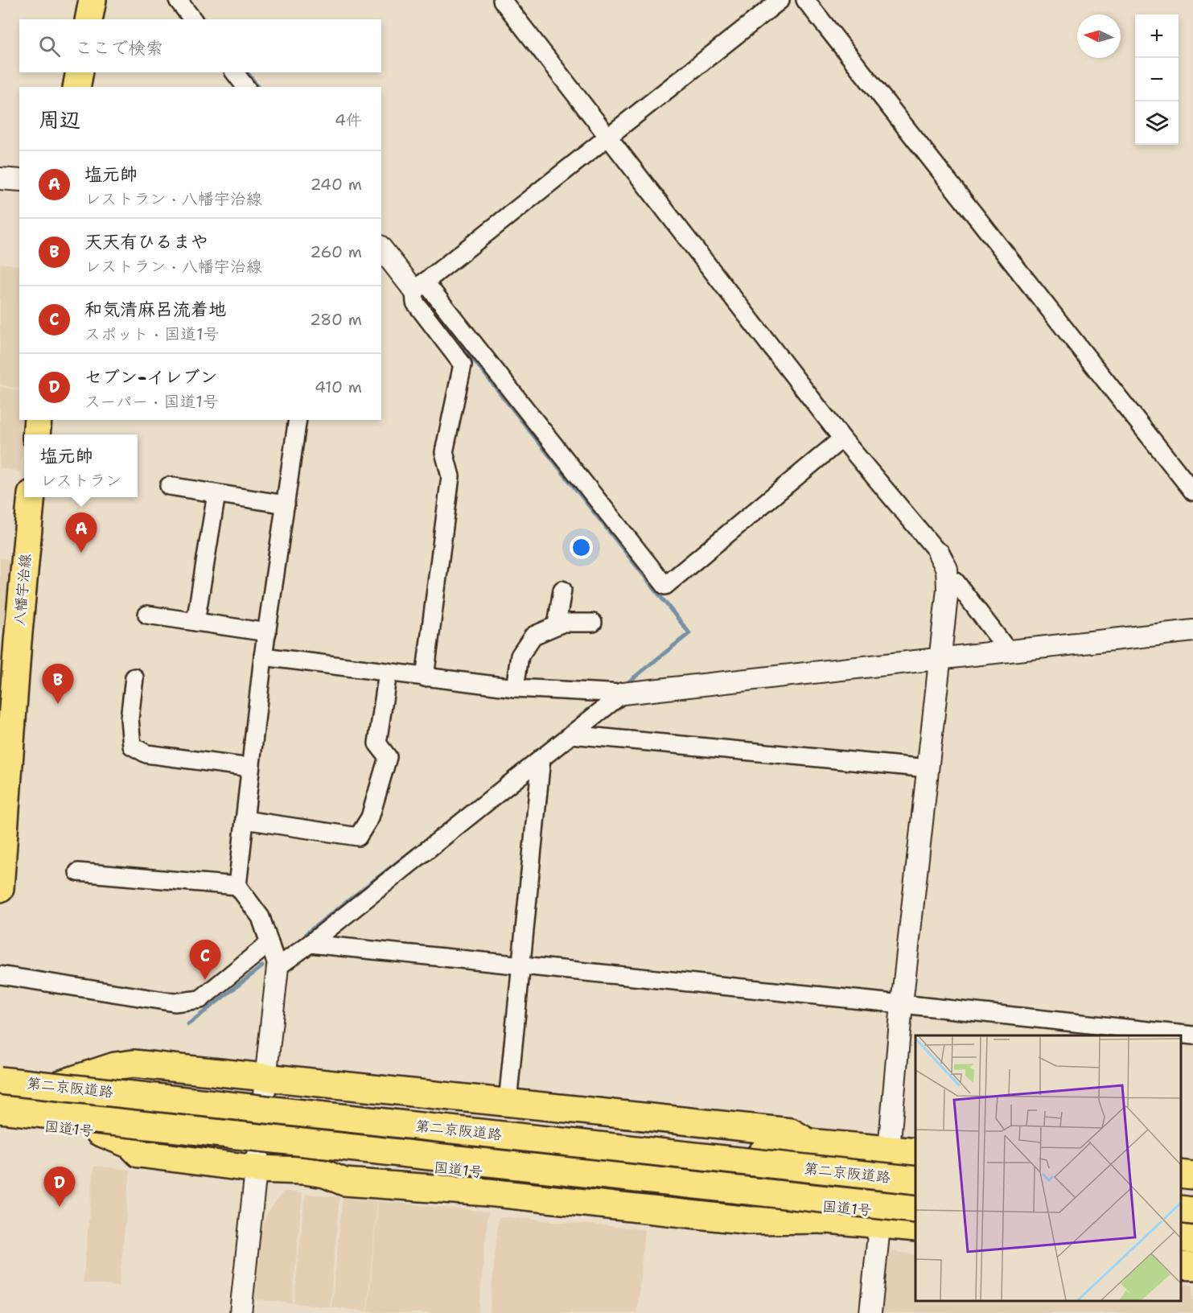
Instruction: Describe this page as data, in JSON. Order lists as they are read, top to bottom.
{
  "streets": {
    "main road": ["八幡宇治線", "第二京阪道路", "国道1号"]
  },
  "north": "left",
  "page": {
    "map_buttons": ["+", "−"],
    "search": "ここで検索",
    "heading": ["周辺", "4件"],
    "list": [
      {
        "mark": "A",
        "name": "塩元帥",
        "note": "レストラン · 八幡宇治線",
        "value": "240 m"
      },
      {
        "mark": "B",
        "name": "天天有ひるまや",
        "note": "レストラン · 八幡宇治線",
        "value": "260 m"
      },
      {
        "mark": "C",
        "name": "和気清麻呂流着地",
        "note": "スポット · 国道1号",
        "value": "280 m"
      },
      {
        "mark": "D",
        "name": "セブン-イレブン",
        "note": "スーパー · 国道1号",
        "value": "410 m"
      }
    ],
    "popup": ["塩元帥", "レストラン"],
    "pins": [
      "A",
      "B",
      "C",
      "D"
    ]
  }
}
